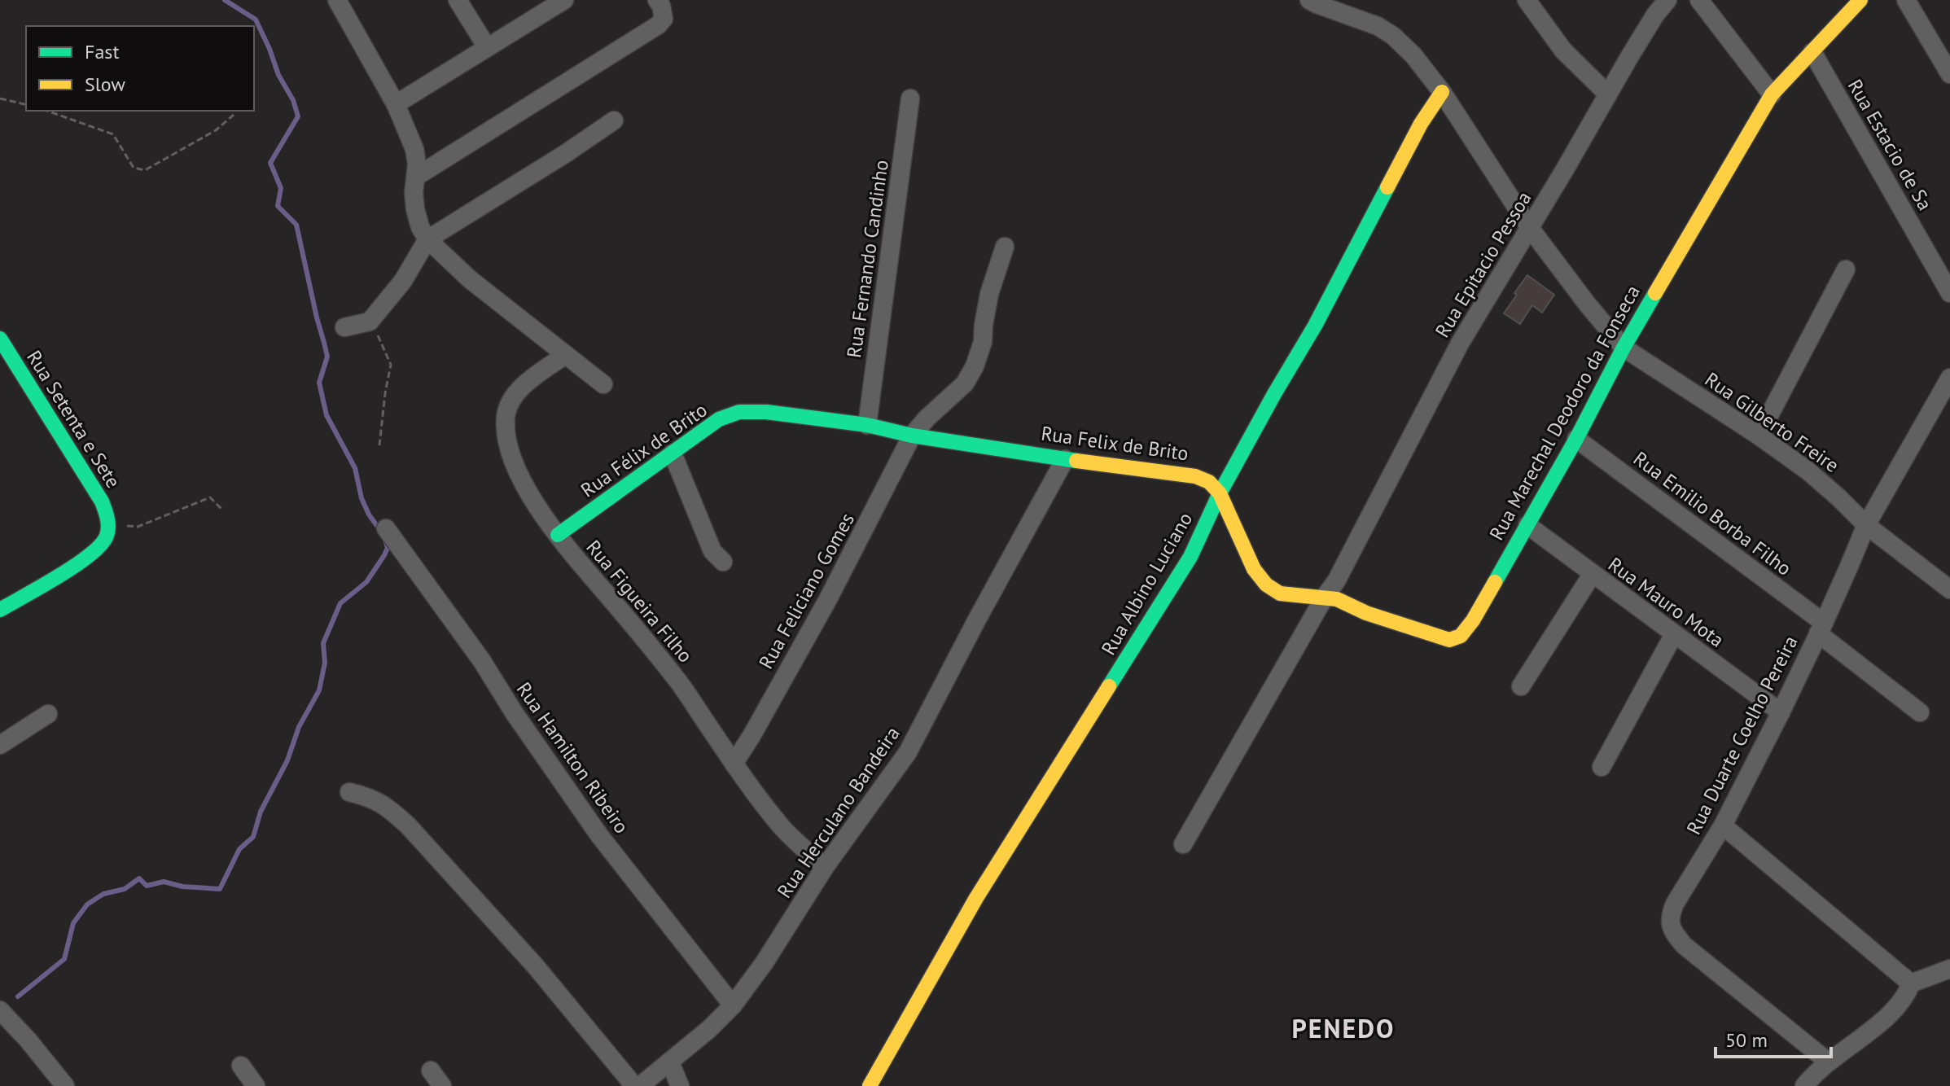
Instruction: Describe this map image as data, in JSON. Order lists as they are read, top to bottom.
{
  "streets": {
    "street": [
      "Rua Estacio de Sa",
      "Rua Fernando Candinho",
      "Rua Epitacio Pessoa",
      "Rua Marechal Deodoro da Fonseca",
      "Rua Setenta e Sete",
      "Rua Gilberto Freire",
      "Rua Felix de Brito",
      "Rua Félix de Brito",
      "Rua Emilio Borba Filho",
      "Rua Albino Luciano",
      "Rua Feliciano Gomes",
      "Rua Figueira Filho",
      "Rua Mauro Mota",
      "Rua Duarte Coelho Pereira",
      "Rua Hamilton Ribeiro",
      "Rua Herculano Bandeira"
    ]
  },
  "crossings": [
    ["Rua Estacio de Sa", "Rua Marechal Deodoro da Fonseca"],
    ["Rua Fernando Candinho", "Rua Félix de Brito"],
    ["Rua Epitacio Pessoa", "Rua Marechal Deodoro da Fonseca"],
    ["Rua Epitacio Pessoa", "Rua Gilberto Freire"],
    ["Rua Marechal Deodoro da Fonseca", "Rua Gilberto Freire"],
    ["Rua Marechal Deodoro da Fonseca", "Rua Emilio Borba Filho"],
    ["Rua Marechal Deodoro da Fonseca", "Rua Mauro Mota"],
    ["Rua Gilberto Freire", "Rua Albino Luciano"],
    ["Rua Gilberto Freire", "Rua Duarte Coelho Pereira"],
    ["Rua Felix de Brito", "Rua Félix de Brito"],
    ["Rua Felix de Brito", "Rua Albino Luciano"],
    ["Rua Felix de Brito", "Rua Feliciano Gomes"],
    ["Rua Felix de Brito", "Rua Herculano Bandeira"],
    ["Rua Félix de Brito", "Rua Feliciano Gomes"],
    ["Rua Félix de Brito", "Rua Figueira Filho"],
    ["Rua Emilio Borba Filho", "Rua Duarte Coelho Pereira"],
    ["Rua Feliciano Gomes", "Rua Figueira Filho"],
    ["Rua Figueira Filho", "Rua Herculano Bandeira"],
    ["Rua Mauro Mota", "Rua Duarte Coelho Pereira"],
    ["Rua Hamilton Ribeiro", "Rua Herculano Bandeira"]
  ],
  "districts": ["PENEDO"],
  "legend": ["Fast", "Slow"],
  "scale_bar": "50 m"
}
